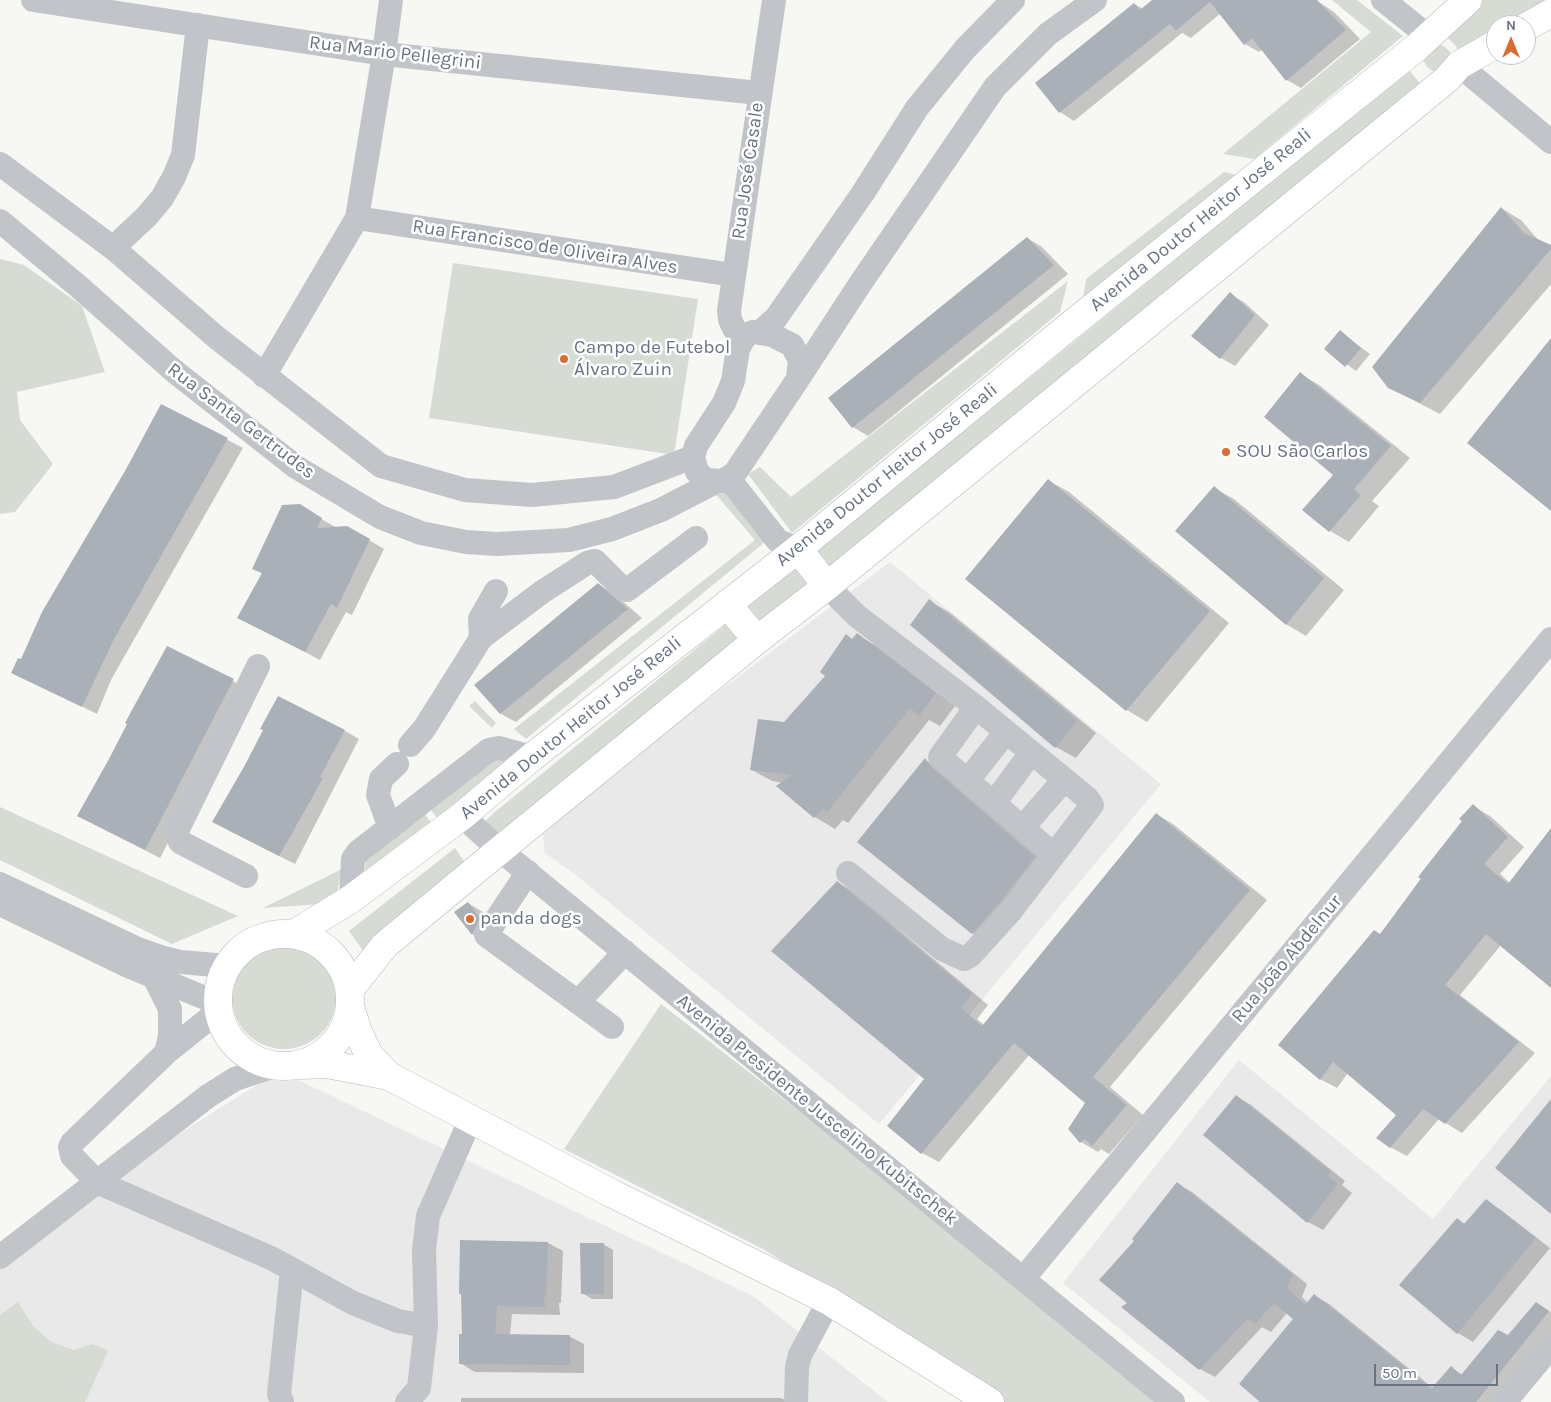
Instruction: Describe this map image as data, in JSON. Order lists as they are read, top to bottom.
{
  "streets": {
    "main road": ["Avenida Doutor Heitor José Reali"],
    "street": [
      "Rua Mario Pellegrini",
      "Rua José Casale",
      "Rua Francisco de Oliveira Alves",
      "Rua Santa Gertrudes",
      "Rua João Abdelnur",
      "Avenida Presidente Juscelino Kubitschek"
    ]
  },
  "crossings": [
    ["Rua Mario Pellegrini", "Rua José Casale"],
    ["Rua José Casale", "Rua Francisco de Oliveira Alves"],
    ["Avenida Doutor Heitor José Reali", "Avenida Presidente Juscelino Kubitschek"],
    ["Rua João Abdelnur", "Avenida Presidente Juscelino Kubitschek"]
  ],
  "places": ["Campo de Futebol Álvaro Zuin", "SOU São Carlos", "panda dogs"],
  "scale_bar": "50 m",
  "north": "top"
}
